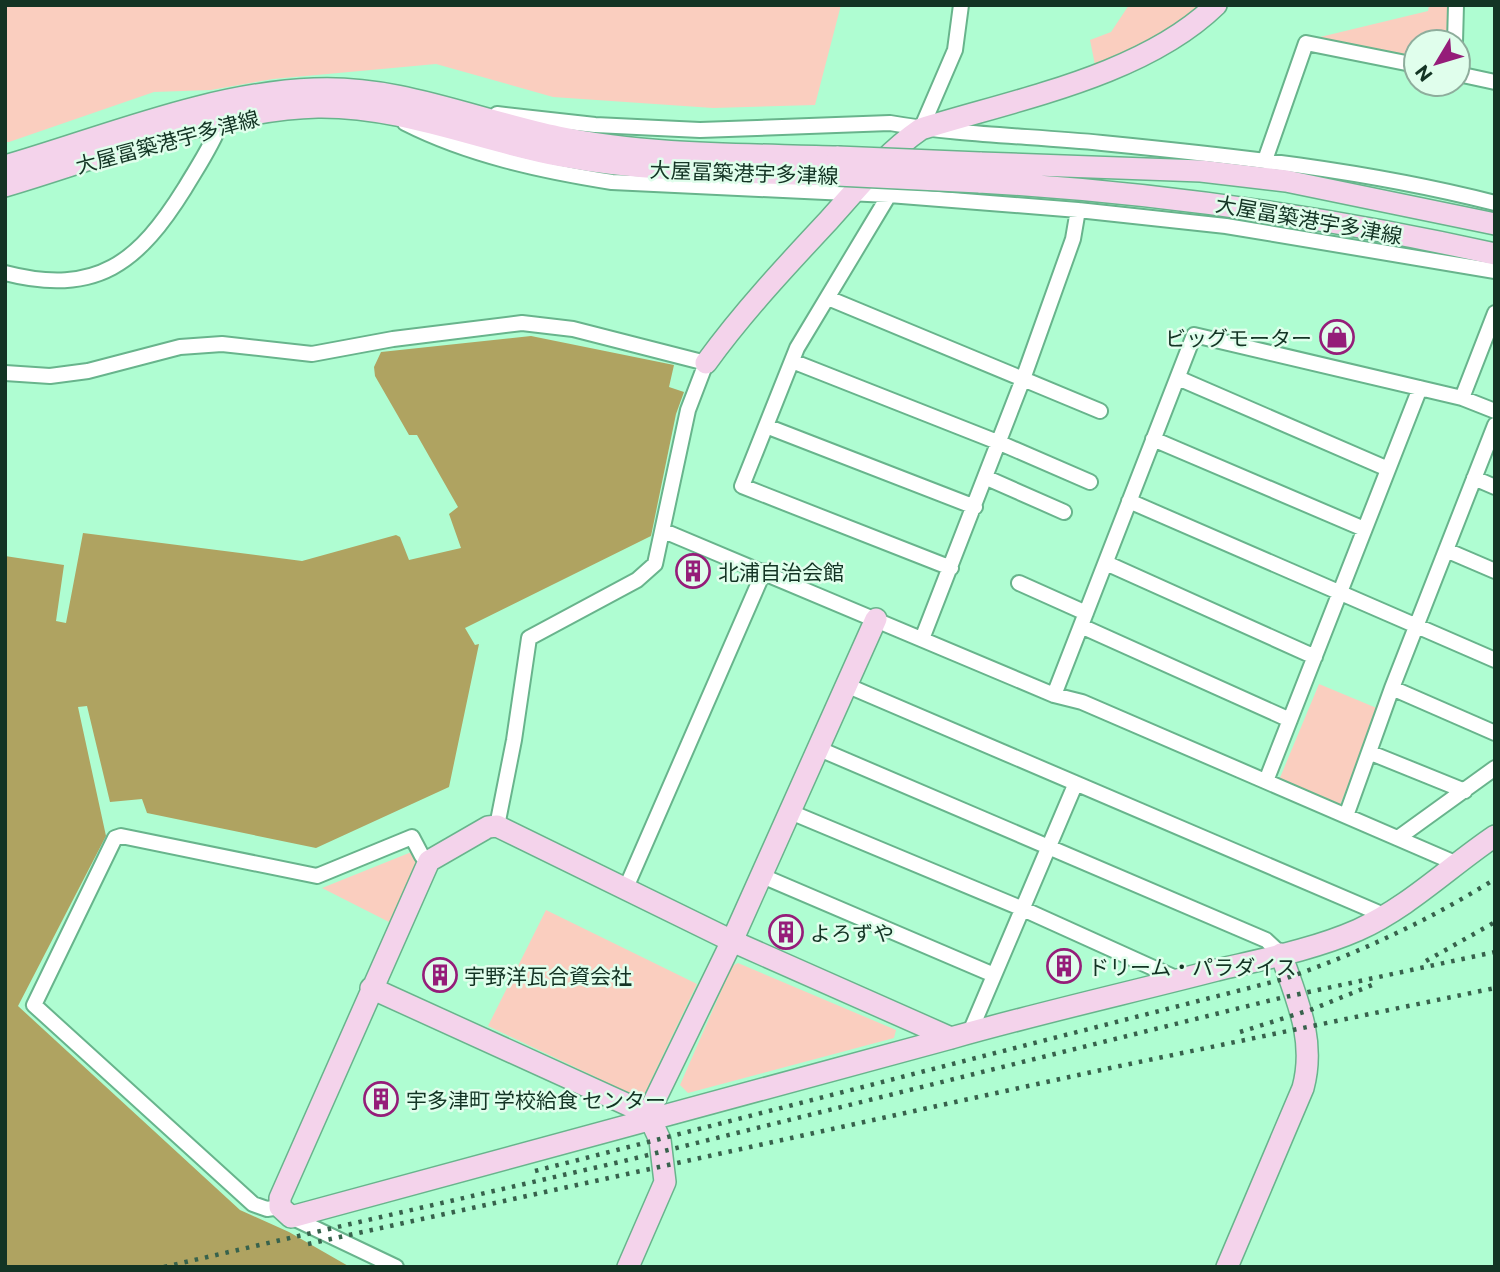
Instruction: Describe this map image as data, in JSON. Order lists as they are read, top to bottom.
{
  "streets": {
    "street": ["大屋冨築港宇多津線"]
  },
  "places": {
    "shop": ["ビッグモーター"],
    "building": [
      "北浦自治会館",
      "よろずや",
      "ドリーム・パラダイス",
      "宇野洋瓦合資会社",
      "宇多津町 学校給食 センター"
    ]
  },
  "north": "bottom left"
}
